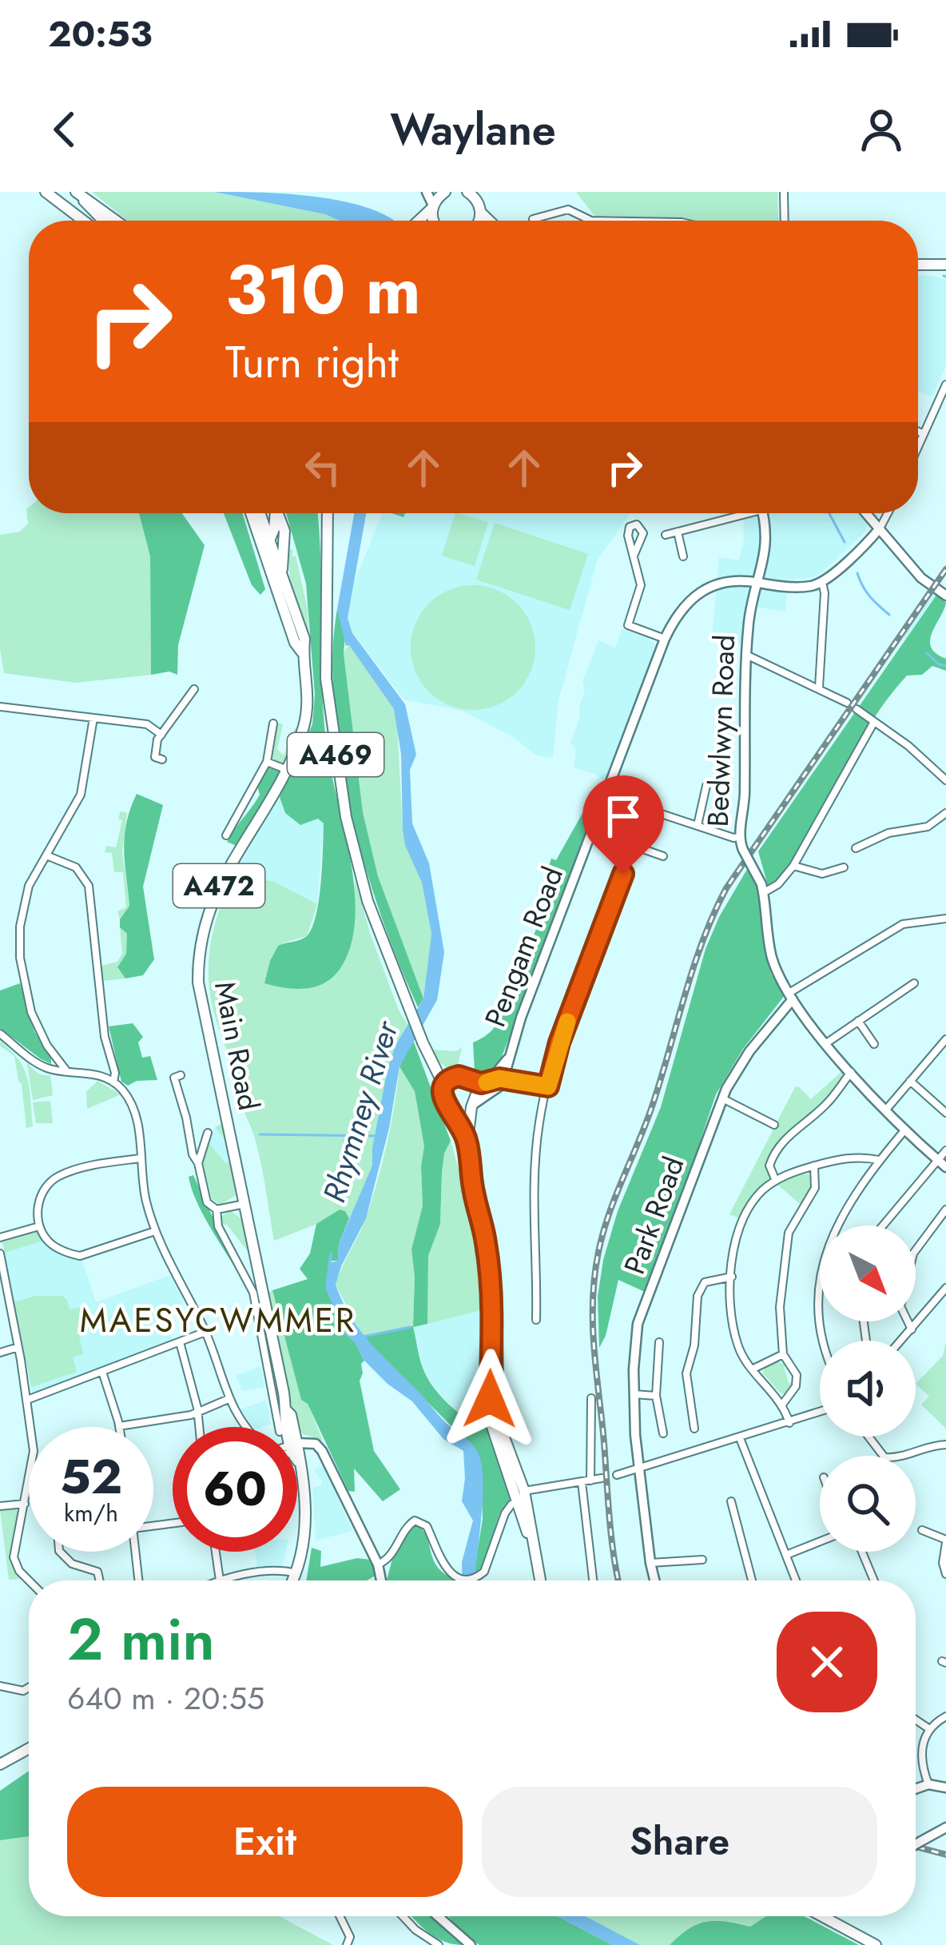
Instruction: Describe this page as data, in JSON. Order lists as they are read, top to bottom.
{
  "streets": {
    "main road": ["A469", "A472", "Main Road"],
    "street": ["Bedwlwyn Road", "Pengam Road", "Park Road"]
  },
  "crossings": [
    ["Bedwlwyn Road", "Pengam Road"],
    ["Bedwlwyn Road", "Park Road"],
    ["A469", "Pengam Road"],
    ["A472", "Main Road"]
  ],
  "districts": ["MAESYCWMMER"],
  "water": ["Rhymney River"],
  "north": "bottom right",
  "page": {
    "status": "20:53",
    "header": "Waylane",
    "turn": ["310 m", "Turn right"],
    "speed": "52 km/h",
    "limit": "60",
    "heading": ["2 min", "640 m · 20:55"],
    "buttons": ["Exit", "Share"]
  }
}
